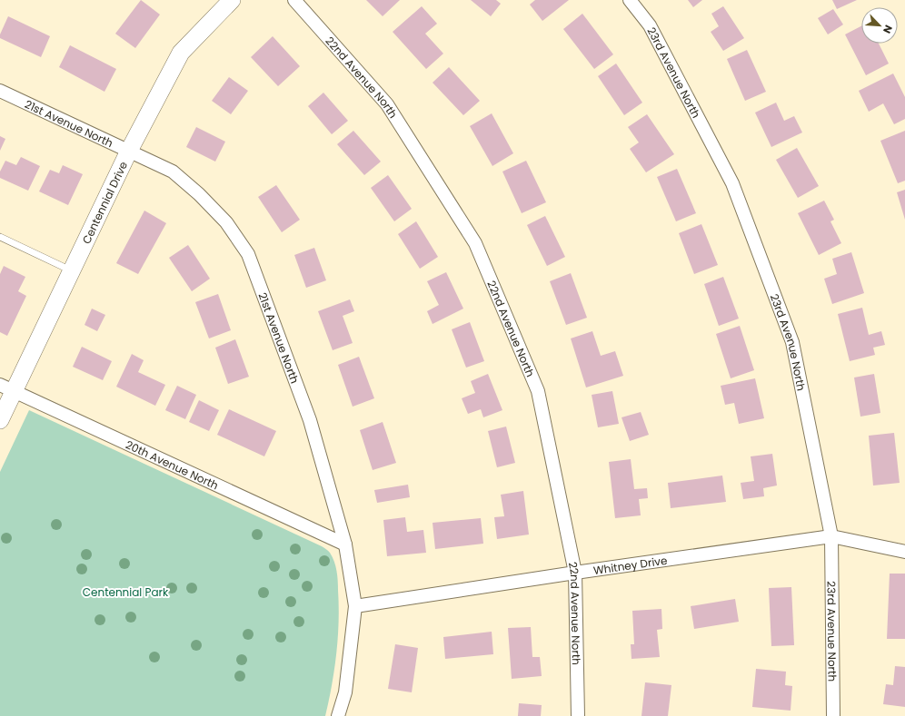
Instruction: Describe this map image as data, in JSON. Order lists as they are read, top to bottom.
{
  "streets": {
    "street": [
      "23rd Avenue North",
      "22nd Avenue North",
      "21st Avenue North",
      "Centennial Drive",
      "20th Avenue North",
      "Whitney Drive"
    ]
  },
  "crossings": [
    ["23rd Avenue North", "Whitney Drive"],
    ["22nd Avenue North", "Whitney Drive"],
    ["21st Avenue North", "Centennial Drive"],
    ["21st Avenue North", "20th Avenue North"],
    ["21st Avenue North", "Whitney Drive"],
    ["Centennial Drive", "20th Avenue North"]
  ],
  "parks": ["Centennial Park"],
  "north": "bottom right"
}
